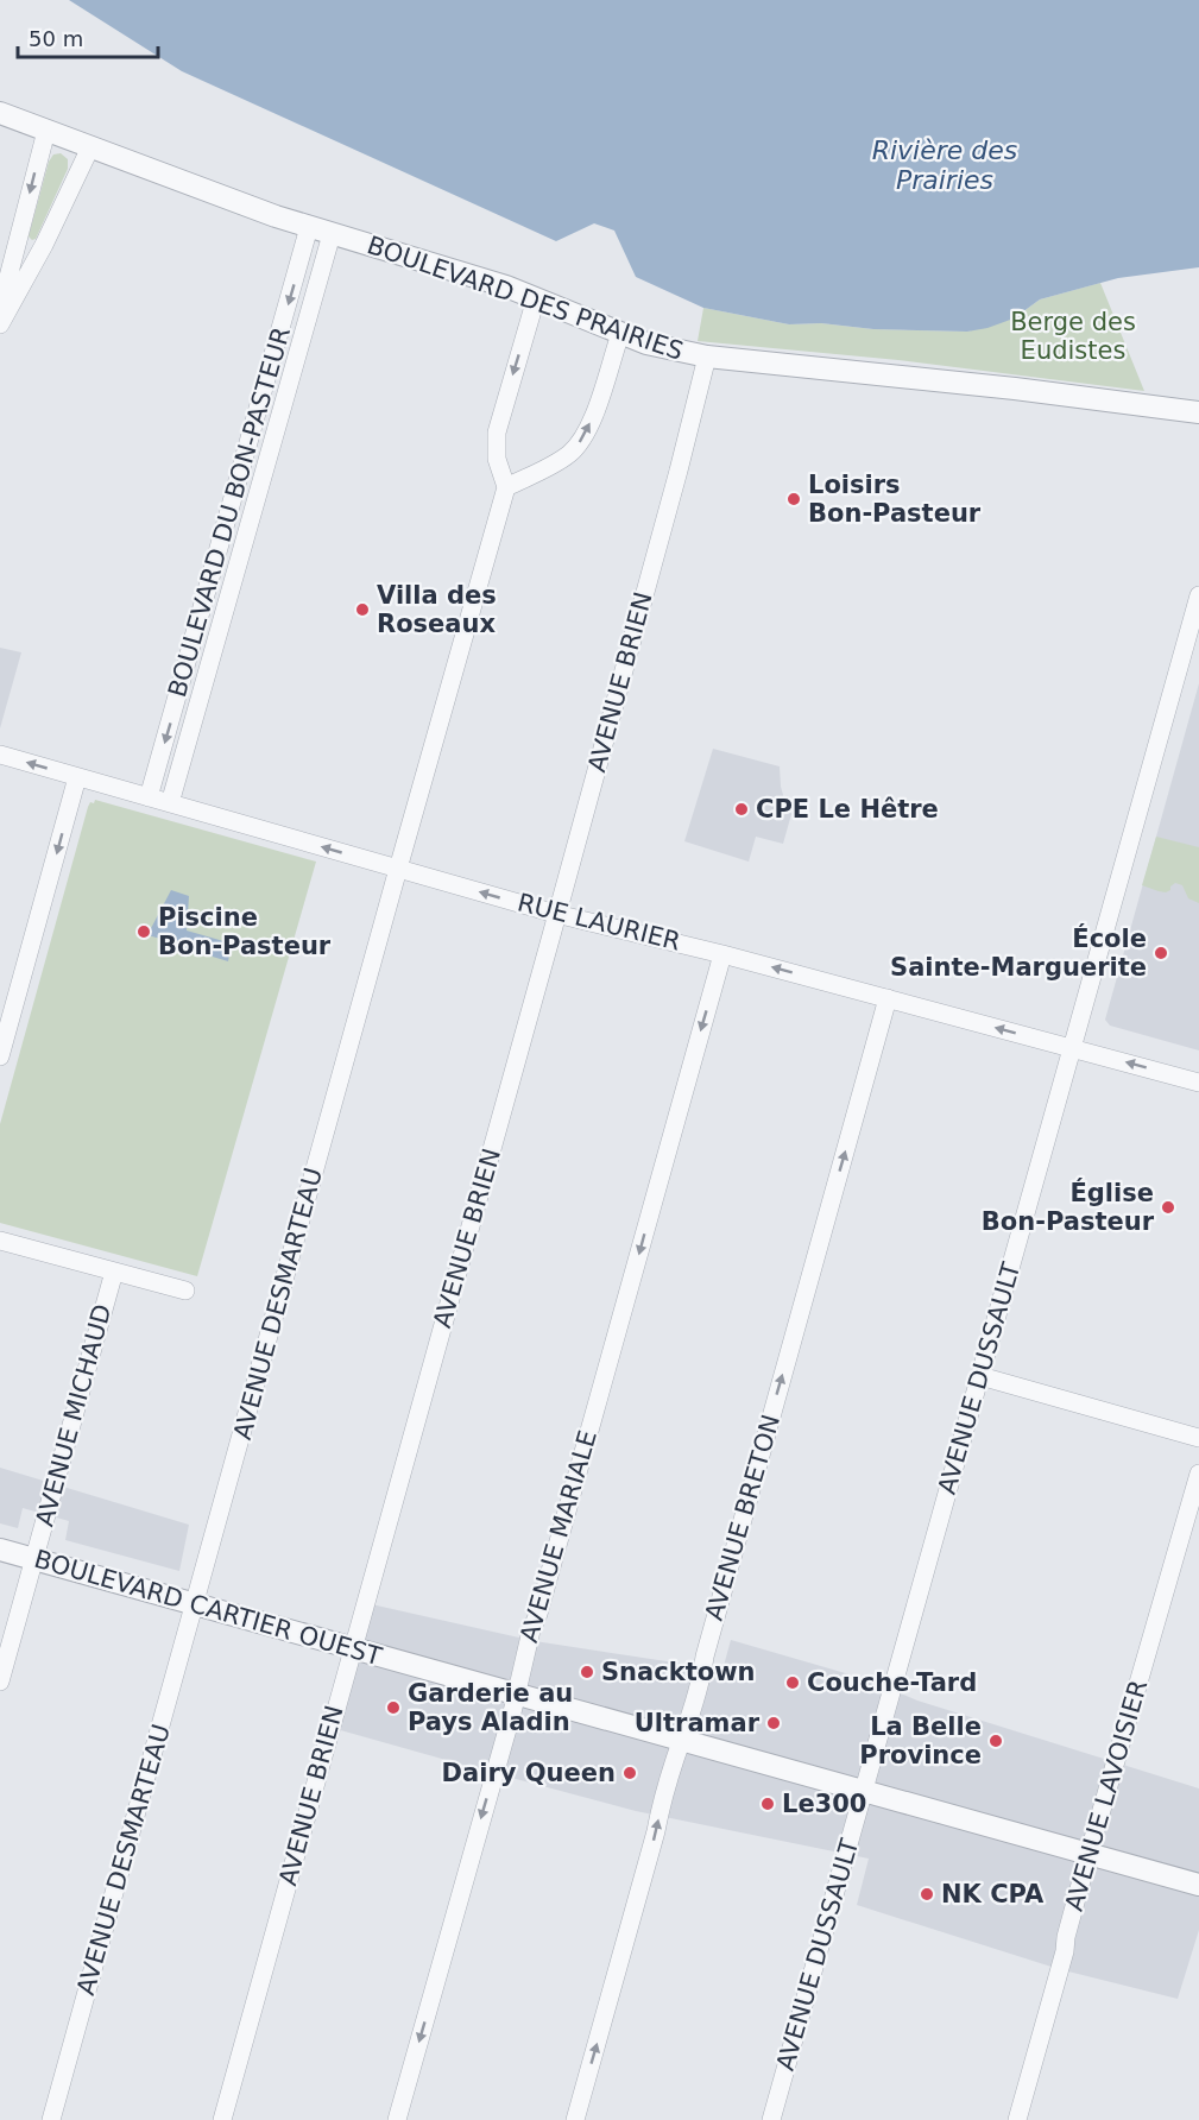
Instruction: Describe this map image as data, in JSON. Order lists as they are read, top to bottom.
{
  "streets": {
    "street": [
      "BOULEVARD DES PRAIRIES",
      "BOULEVARD DU BON-PASTEUR",
      "AVENUE BRIEN",
      "RUE LAURIER",
      "AVENUE DESMARTEAU",
      "AVENUE DUSSAULT",
      "AVENUE MICHAUD",
      "AVENUE BRETON",
      "AVENUE MARIALE",
      "BOULEVARD CARTIER OUEST",
      "AVENUE LAVOISIER"
    ]
  },
  "crossings": [
    ["BOULEVARD DES PRAIRIES", "BOULEVARD DU BON-PASTEUR"],
    ["BOULEVARD DES PRAIRIES", "AVENUE BRIEN"],
    ["BOULEVARD DU BON-PASTEUR", "RUE LAURIER"],
    ["AVENUE BRIEN", "RUE LAURIER"],
    ["AVENUE BRIEN", "BOULEVARD CARTIER OUEST"],
    ["RUE LAURIER", "AVENUE DESMARTEAU"],
    ["RUE LAURIER", "AVENUE DUSSAULT"],
    ["RUE LAURIER", "AVENUE BRETON"],
    ["RUE LAURIER", "AVENUE MARIALE"],
    ["AVENUE DESMARTEAU", "BOULEVARD CARTIER OUEST"],
    ["AVENUE DUSSAULT", "BOULEVARD CARTIER OUEST"],
    ["AVENUE MICHAUD", "BOULEVARD CARTIER OUEST"],
    ["AVENUE BRETON", "BOULEVARD CARTIER OUEST"],
    ["AVENUE MARIALE", "BOULEVARD CARTIER OUEST"],
    ["BOULEVARD CARTIER OUEST", "AVENUE LAVOISIER"]
  ],
  "one_way": ["RUE LAURIER", "AVENUE BRETON", "AVENUE MARIALE"],
  "water": ["Rivière des Prairies"],
  "parks": ["Berge des Eudistes"],
  "places": [
    "Loisirs Bon-Pasteur",
    "Villa des Roseaux",
    "CPE Le Hêtre",
    "Piscine Bon-Pasteur",
    "École Sainte-Marguerite",
    "Église Bon-Pasteur",
    "Snacktown",
    "Couche-Tard",
    "Garderie au Pays Aladin",
    "Ultramar",
    "La Belle Province",
    "Dairy Queen",
    "Le300",
    "NK CPA"
  ],
  "scale_bar": "50 m"
}
